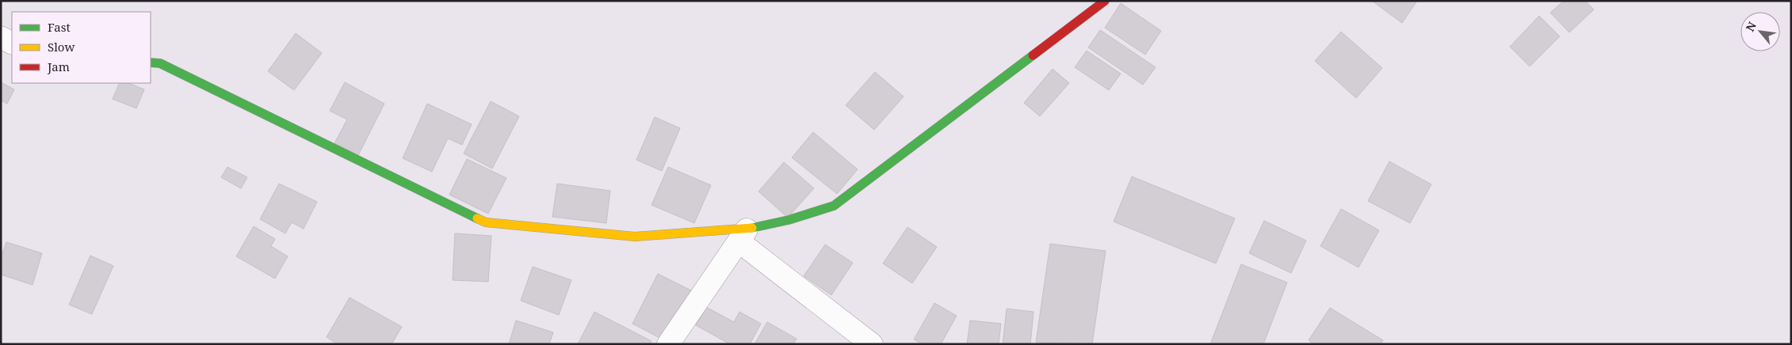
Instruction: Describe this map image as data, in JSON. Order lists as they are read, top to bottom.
{
  "legend": ["Fast", "Slow", "Jam"],
  "north": "top left"
}
